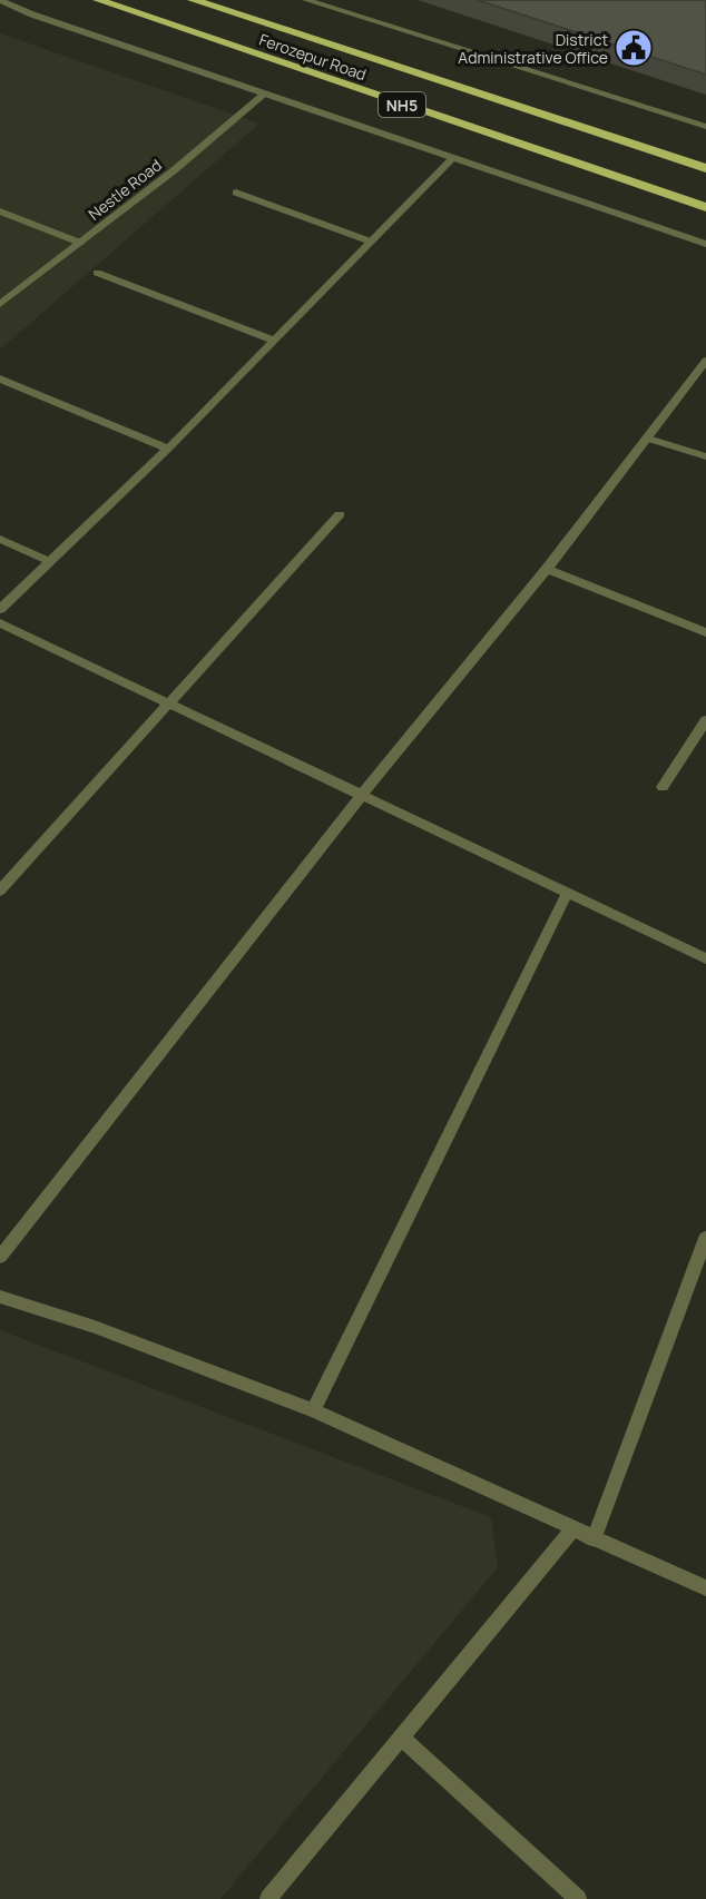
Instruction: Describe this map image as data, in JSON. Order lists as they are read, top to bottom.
{
  "streets": {
    "highway": ["Ferozepur Road", "NH5"],
    "street": ["Nestle Road"]
  },
  "places": {
    "public building": ["District Administrative Office"]
  }
}
